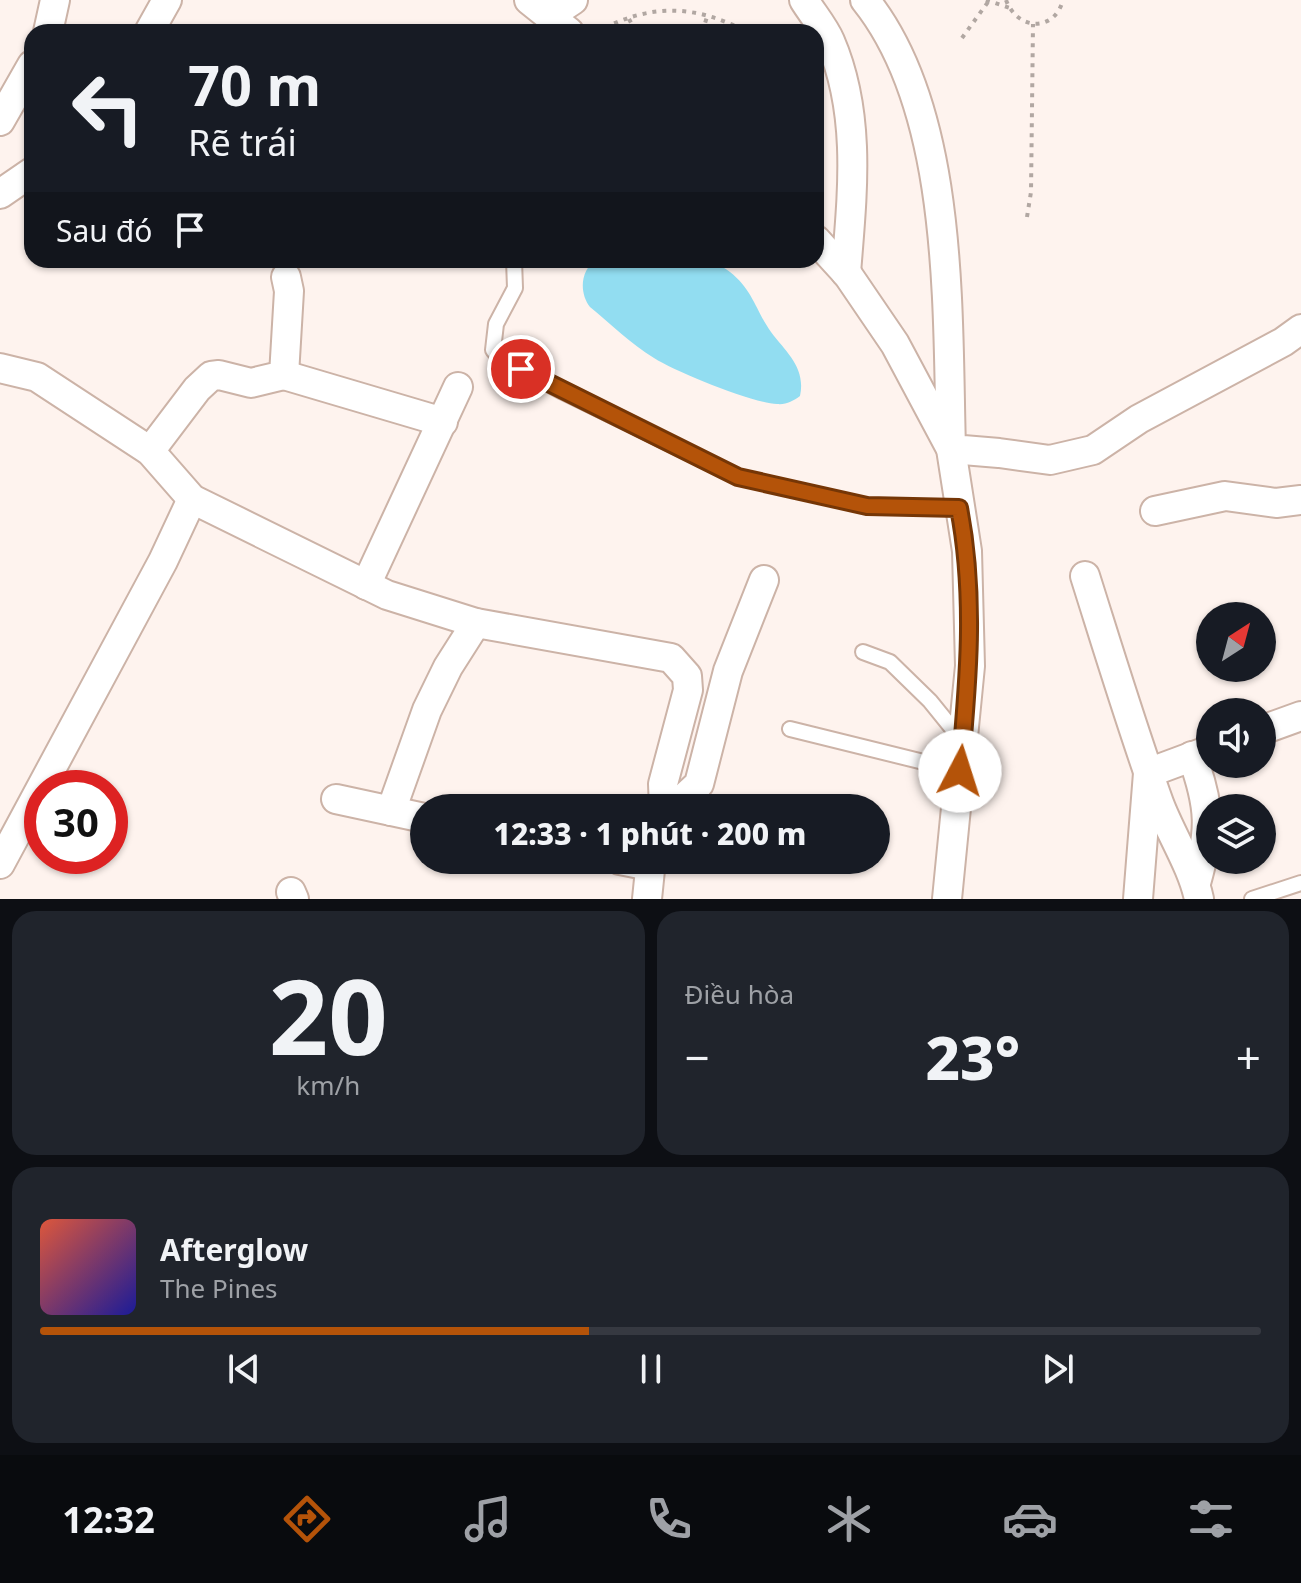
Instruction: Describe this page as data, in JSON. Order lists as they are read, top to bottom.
{
  "north": "top right",
  "page": {
    "turn": ["70 m", "Rẽ trái"],
    "then": "Sau đó",
    "limit": "30",
    "trip": "12:33 · 1 phút · 200 m",
    "tile": [
      ["20", "km/h"],
      "Điều hòa"
    ],
    "heat": ["−", "23°", "+"],
    "song": ["Afterglow", "The Pines"],
    "tabs": "12:32"
  }
}
